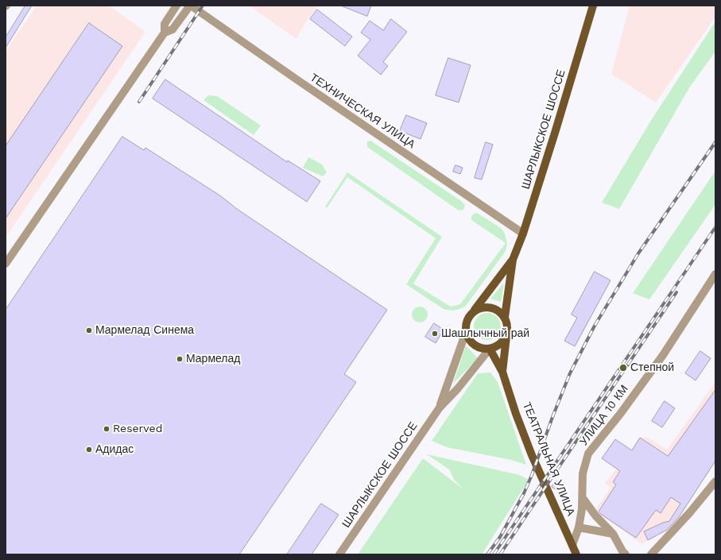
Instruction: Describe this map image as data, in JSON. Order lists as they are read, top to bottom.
{
  "streets": {
    "main road": ["ШАРЛЫКСКОЕ ШОССЕ", "ТЕАТРАЛЬНАЯ УЛИЦА"],
    "street": ["ТЕХНИЧЕСКАЯ УЛИЦА", "УЛИЦА 10 КМ"]
  },
  "crossings": [
    ["ТЕХНИЧЕСКАЯ УЛИЦА", "ШАРЛЫКСКОЕ ШОССЕ"],
    ["ШАРЛЫКСКОЕ ШОССЕ", "ТЕАТРАЛЬНАЯ УЛИЦА"],
    ["УЛИЦА 10 КМ", "ТЕАТРАЛЬНАЯ УЛИЦА"]
  ],
  "places": [
    "Мармелад Синема",
    "Шашлычный рай",
    "Мармелад",
    "Степной",
    "Reserved",
    "Адидас"
  ]
}
